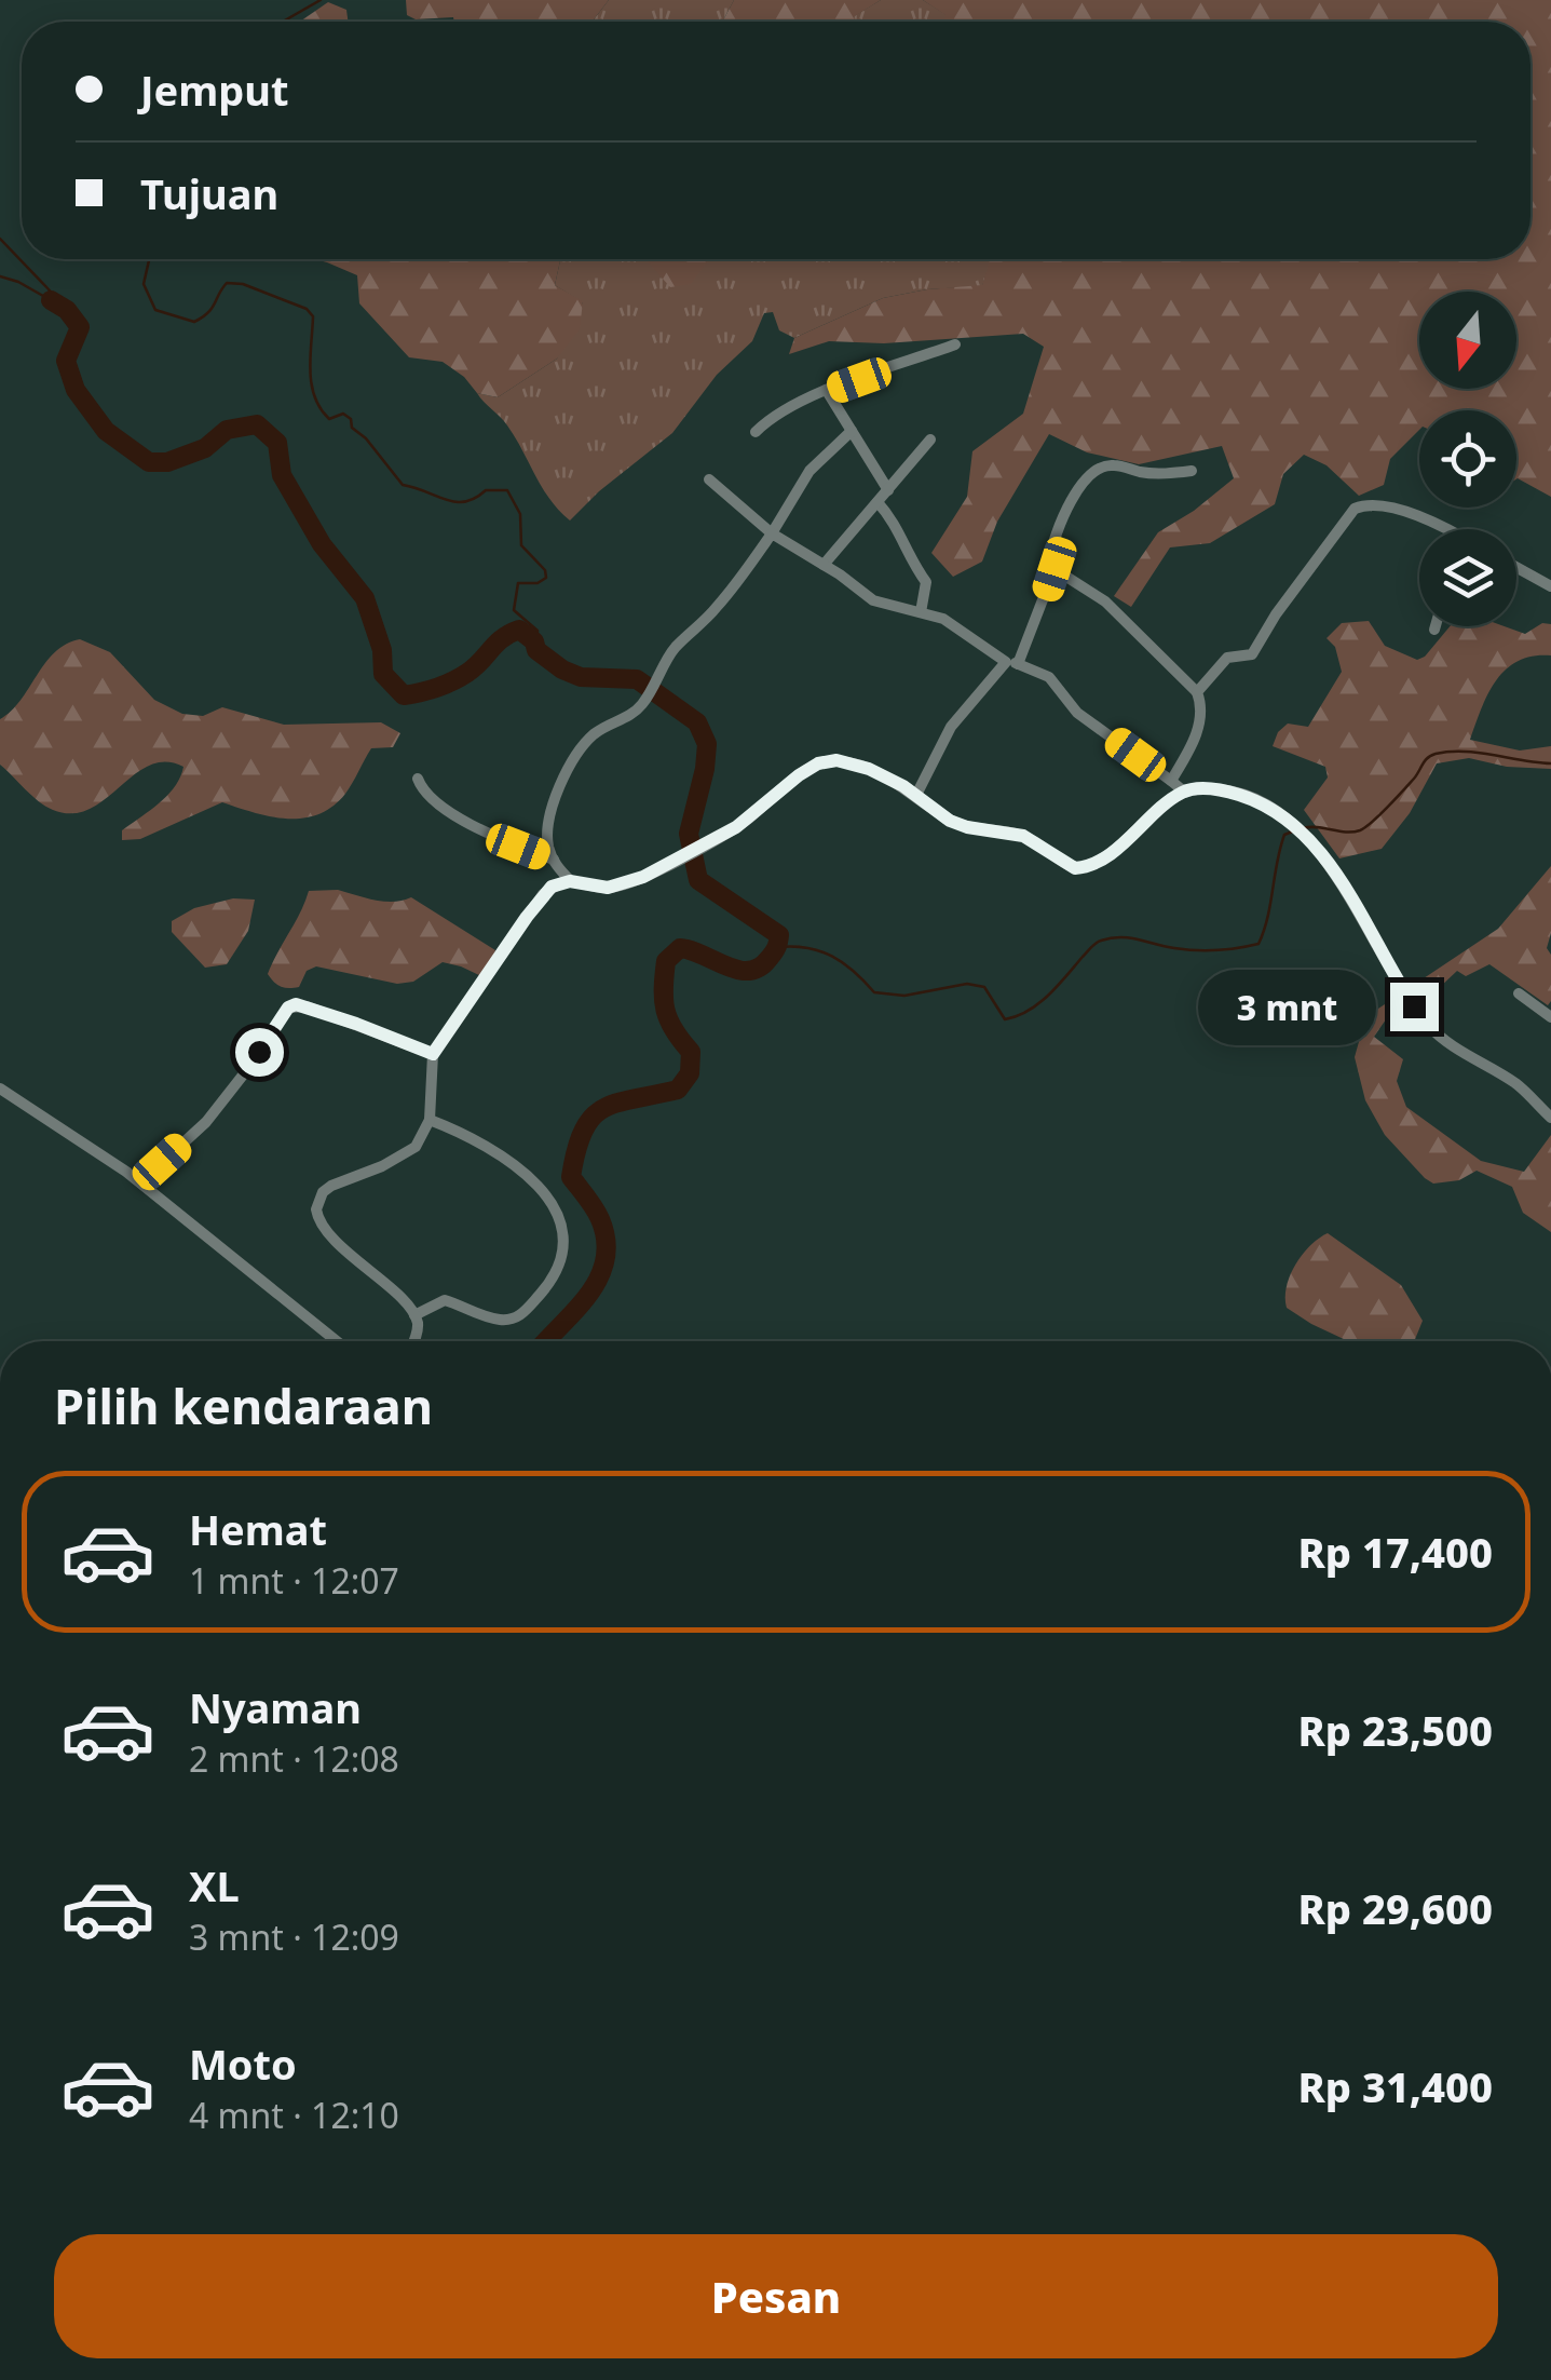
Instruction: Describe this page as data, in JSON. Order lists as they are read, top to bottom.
{
  "north": "bottom",
  "page": {
    "banner": ["Jemput", "Tujuan"],
    "bubble": "3 mnt",
    "heading": "Pilih kendaraan",
    "list": [
      {
        "name": "Hemat",
        "note": "1 mnt · 12:07",
        "value": "Rp 17,400"
      },
      {
        "name": "Nyaman",
        "note": "2 mnt · 12:08",
        "value": "Rp 23,500"
      },
      {
        "name": "XL",
        "note": "3 mnt · 12:09",
        "value": "Rp 29,600"
      },
      {
        "name": "Moto",
        "note": "4 mnt · 12:10",
        "value": "Rp 31,400"
      }
    ],
    "buttons": "Pesan"
  }
}
